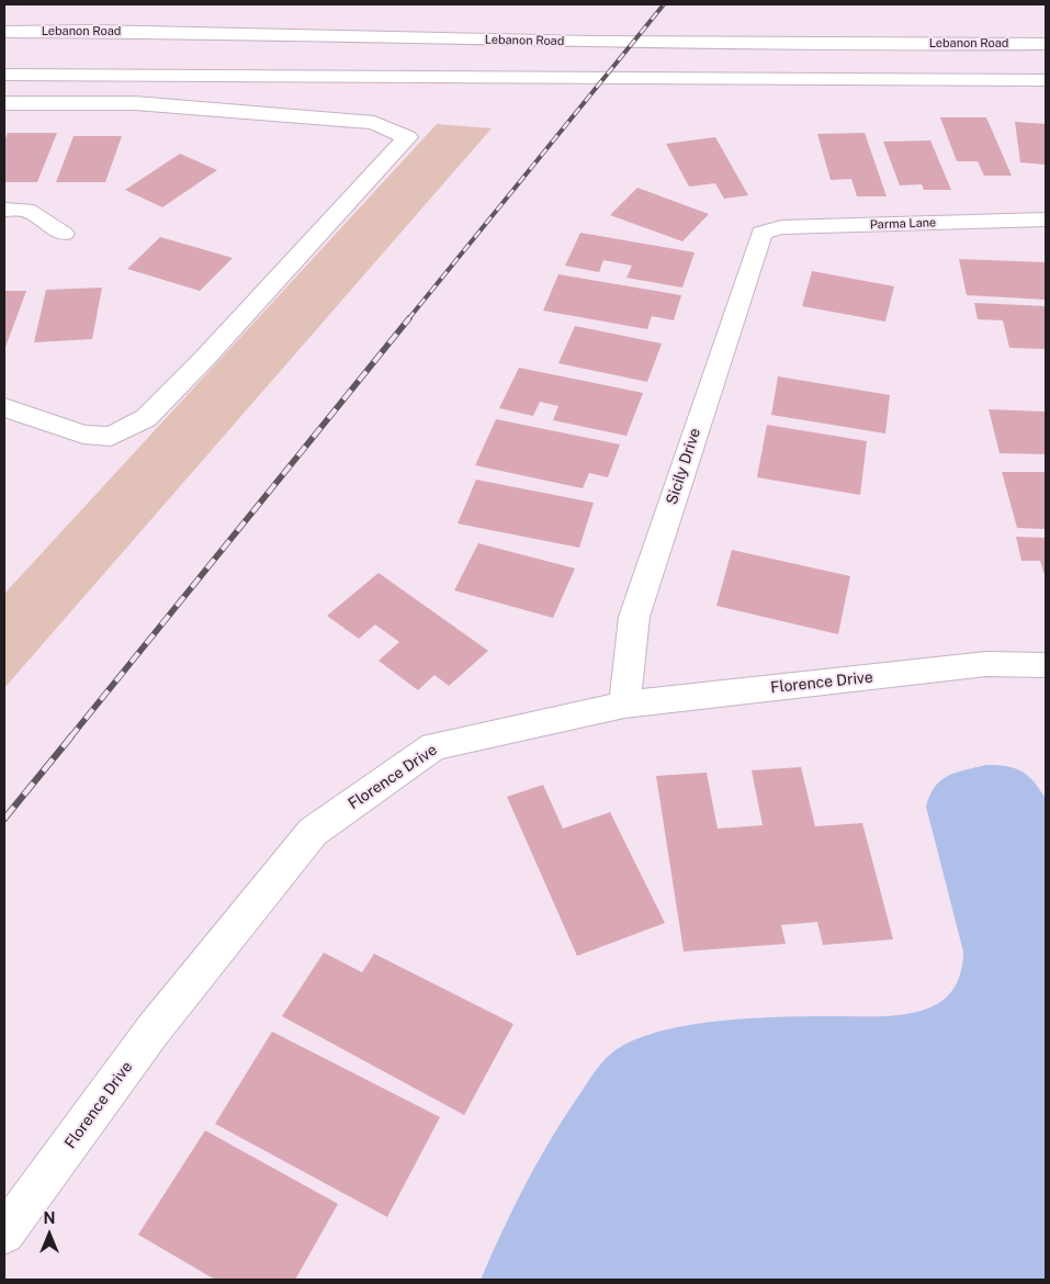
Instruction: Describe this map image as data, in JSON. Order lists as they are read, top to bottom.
{
  "streets": {
    "main road": [
      "Lebanon Road",
      "Parma Lane",
      "Sicily Drive",
      "Florence Drive"
    ]
  },
  "crossings": [
    ["Parma Lane", "Sicily Drive"],
    ["Sicily Drive", "Florence Drive"]
  ],
  "north": "top"
}
